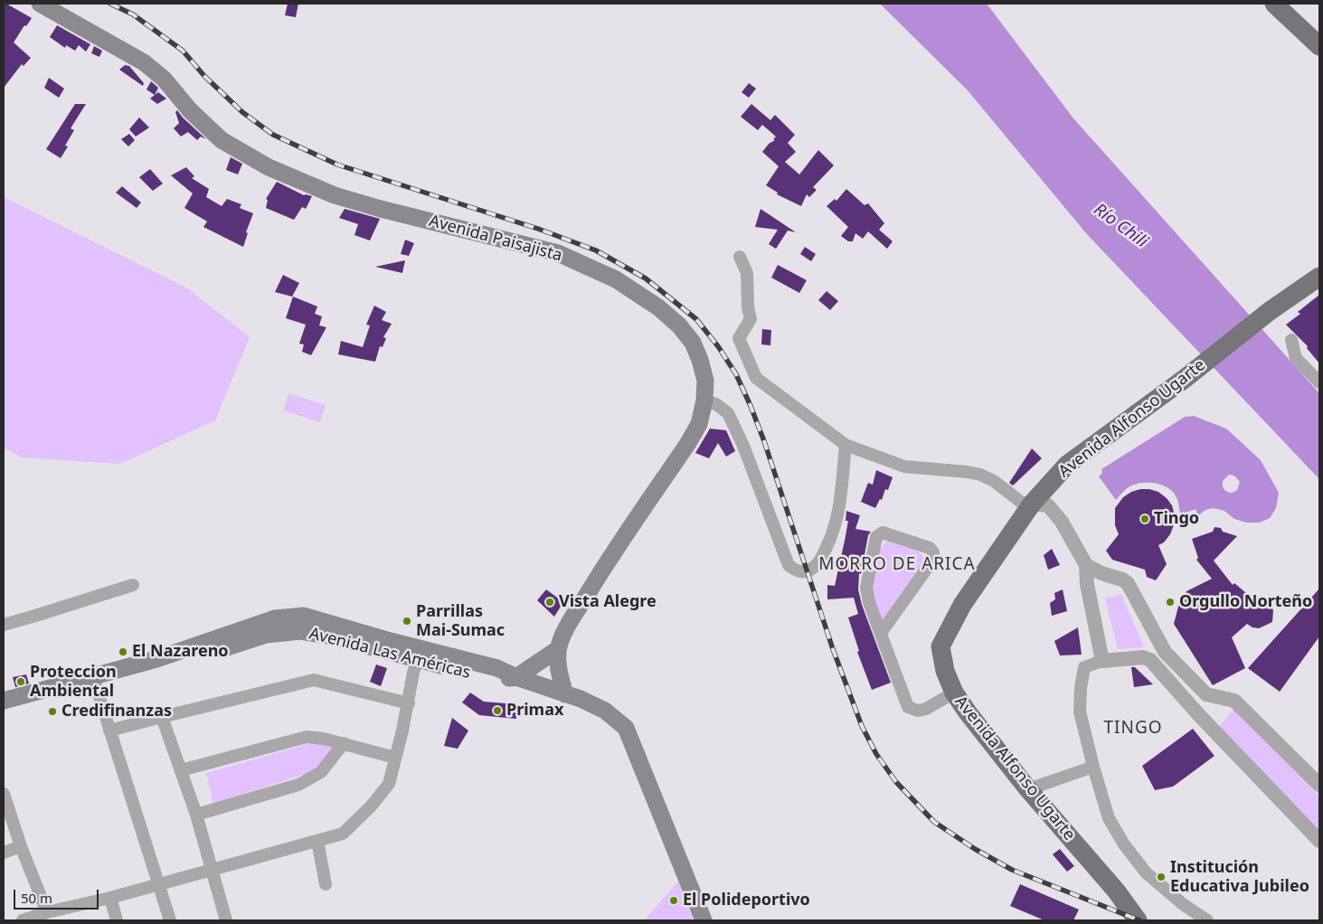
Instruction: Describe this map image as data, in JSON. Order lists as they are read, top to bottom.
{
  "streets": {
    "main road": ["Avenida Paisajista", "Avenida Alfonso Ugarte", "Avenida Las Américas"]
  },
  "crossings": [
    ["Avenida Paisajista", "Avenida Las Américas"]
  ],
  "districts": ["MORRO DE ARICA", "TINGO"],
  "water": ["Río Chili"],
  "places": [
    "Tingo",
    "Vista Alegre",
    "Orgullo Norteño",
    "Parrillas Mai-Sumac",
    "El Nazareno",
    "Proteccion Ambiental",
    "Primax",
    "Credifinanzas",
    "Institución Educativa Jubileo",
    "El Polideportivo"
  ],
  "scale_bar": "50 m"
}
